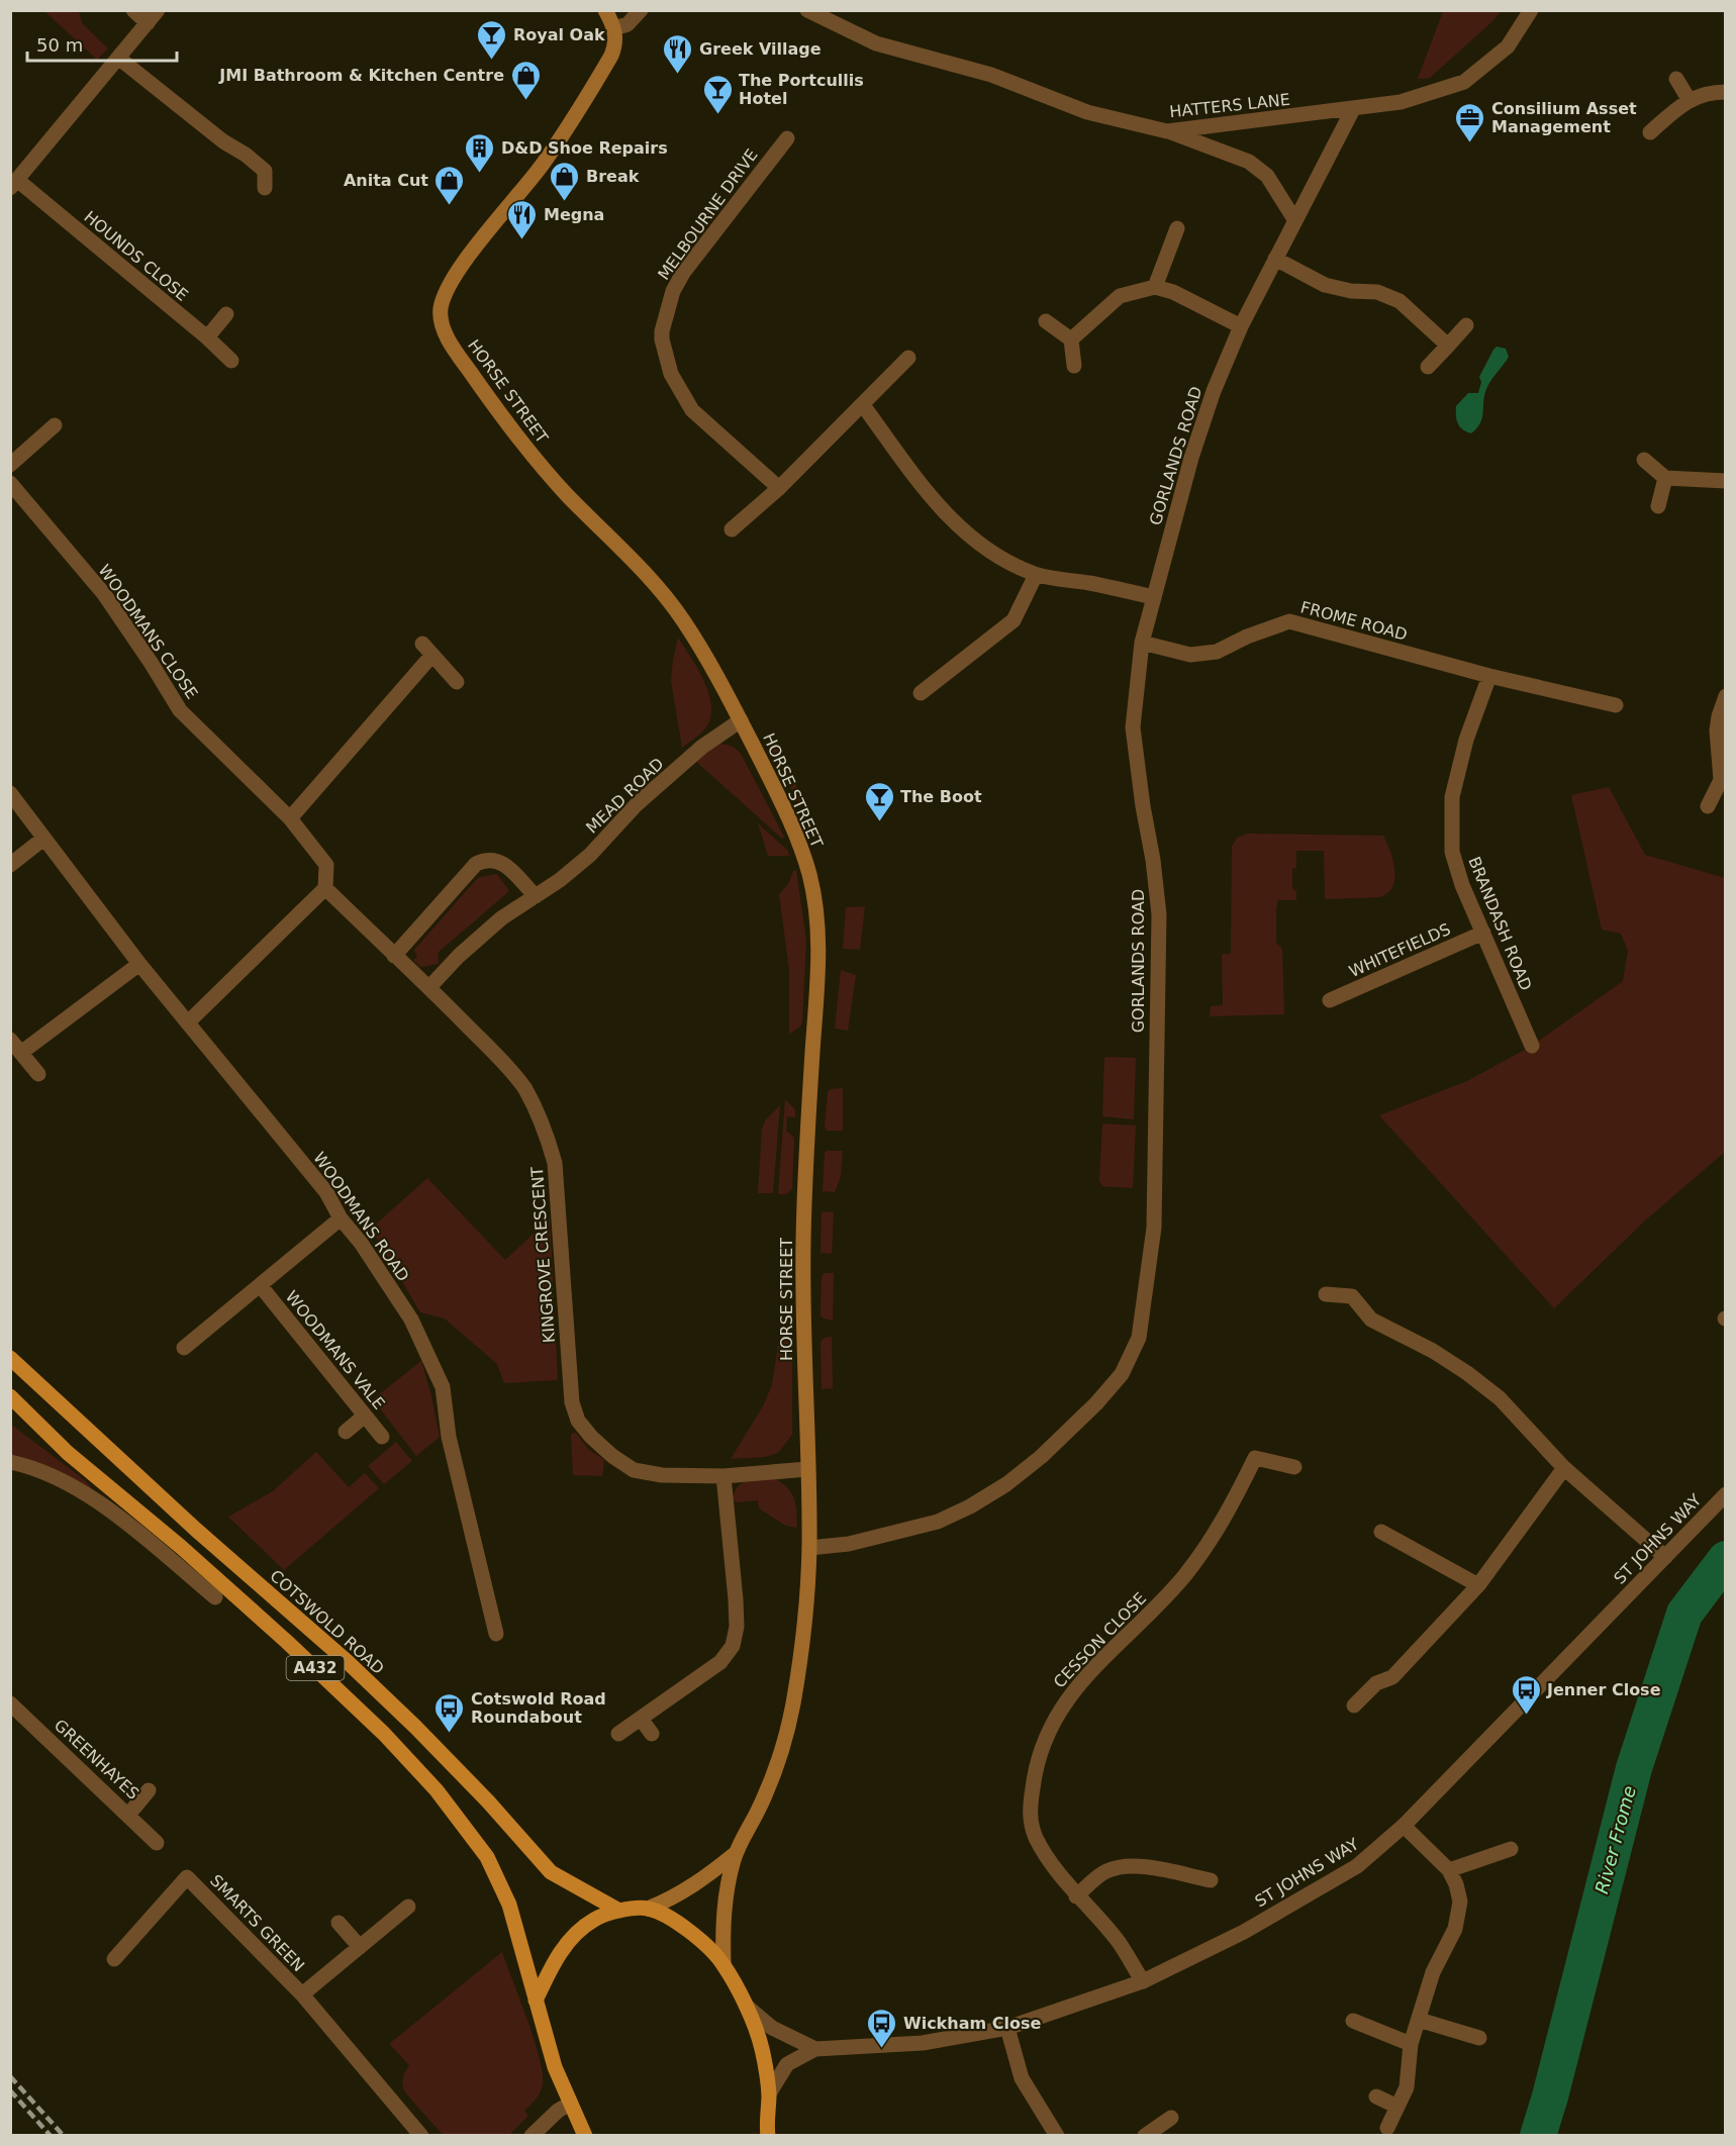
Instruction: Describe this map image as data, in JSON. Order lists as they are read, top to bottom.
{
  "streets": {
    "main road": ["HORSE STREET", "COTSWOLD ROAD", "A432"],
    "street": [
      "HATTERS LANE",
      "MELBOURNE DRIVE",
      "HOUNDS CLOSE",
      "GORLANDS ROAD",
      "FROME ROAD",
      "WOODMANS CLOSE",
      "MEAD ROAD",
      "BRANDASH ROAD",
      "WHITEFIELDS",
      "WOODMANS ROAD",
      "KINGROVE CRESCENT",
      "WOODMANS VALE",
      "ST JOHNS WAY",
      "CESSON CLOSE",
      "GREENHAYES",
      "SMARTS GREEN"
    ]
  },
  "crossings": [
    ["HATTERS LANE", "GORLANDS ROAD"],
    ["HORSE STREET", "GORLANDS ROAD"],
    ["HORSE STREET", "MEAD ROAD"],
    ["HORSE STREET", "KINGROVE CRESCENT"],
    ["GORLANDS ROAD", "FROME ROAD"],
    ["FROME ROAD", "BRANDASH ROAD"],
    ["WOODMANS CLOSE", "KINGROVE CRESCENT"],
    ["MEAD ROAD", "KINGROVE CRESCENT"],
    ["BRANDASH ROAD", "WHITEFIELDS"],
    ["WOODMANS ROAD", "WOODMANS VALE"],
    ["ST JOHNS WAY", "CESSON CLOSE"]
  ],
  "water": ["River Frome"],
  "places": {
    "bar": ["Royal Oak", "The Portcullis Hotel", "The Boot"],
    "restaurant": ["Greek Village", "Megna"],
    "shop": ["JMI Bathroom & Kitchen Centre", "Break", "Anita Cut"],
    "office": ["Consilium Asset Management"],
    "building": ["D&D Shoe Repairs"],
    "bus stop": ["Jenner Close", "Cotswold Road Roundabout", "Wickham Close"]
  },
  "scale_bar": "50 m"
}
